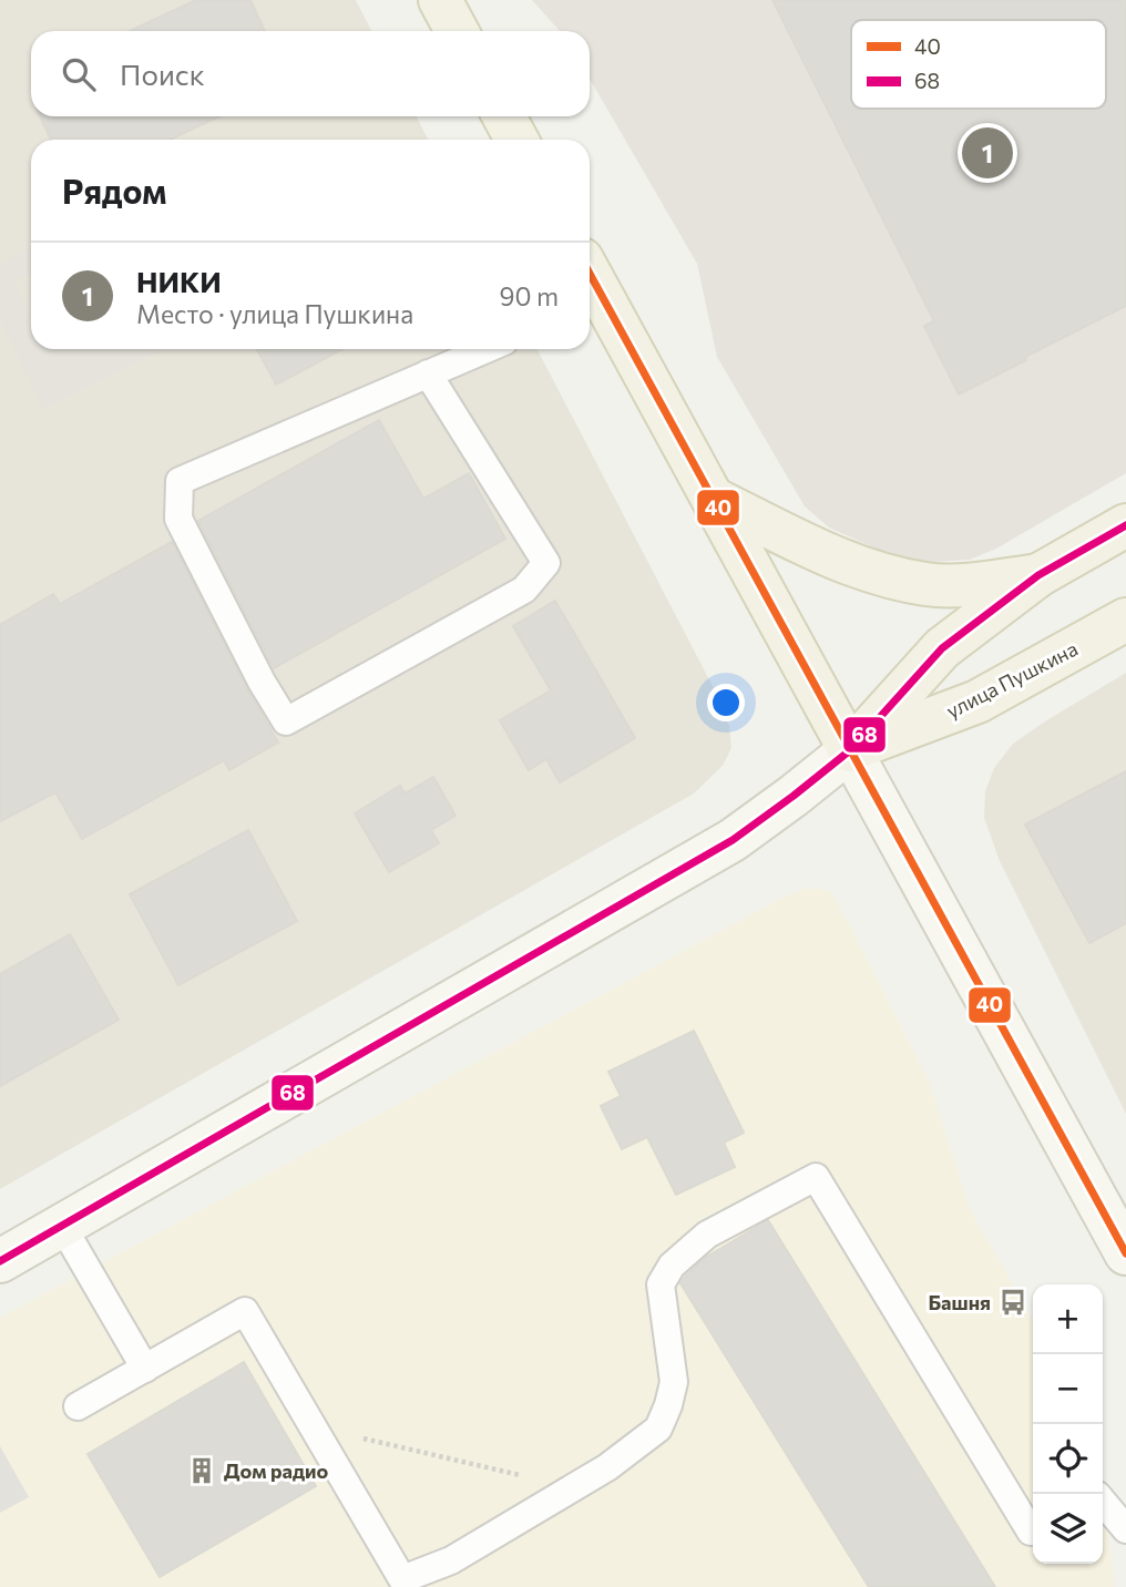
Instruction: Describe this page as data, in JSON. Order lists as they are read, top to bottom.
{
  "streets": {
    "main road": ["улица Пушкина"]
  },
  "places": {
    "bus stop": ["Башня"],
    "building": ["Дом радио"]
  },
  "lines": ["transit line 40", "transit line 68"],
  "legend": ["40", "68"],
  "page": {
    "search": "Поиск",
    "pins": "1",
    "heading": "Рядом",
    "list": [
      {
        "mark": "1",
        "name": "НИКИ",
        "note": "Место · улица Пушкина",
        "value": "90 m"
      }
    ],
    "map_buttons": ["+", "−"]
  }
}
